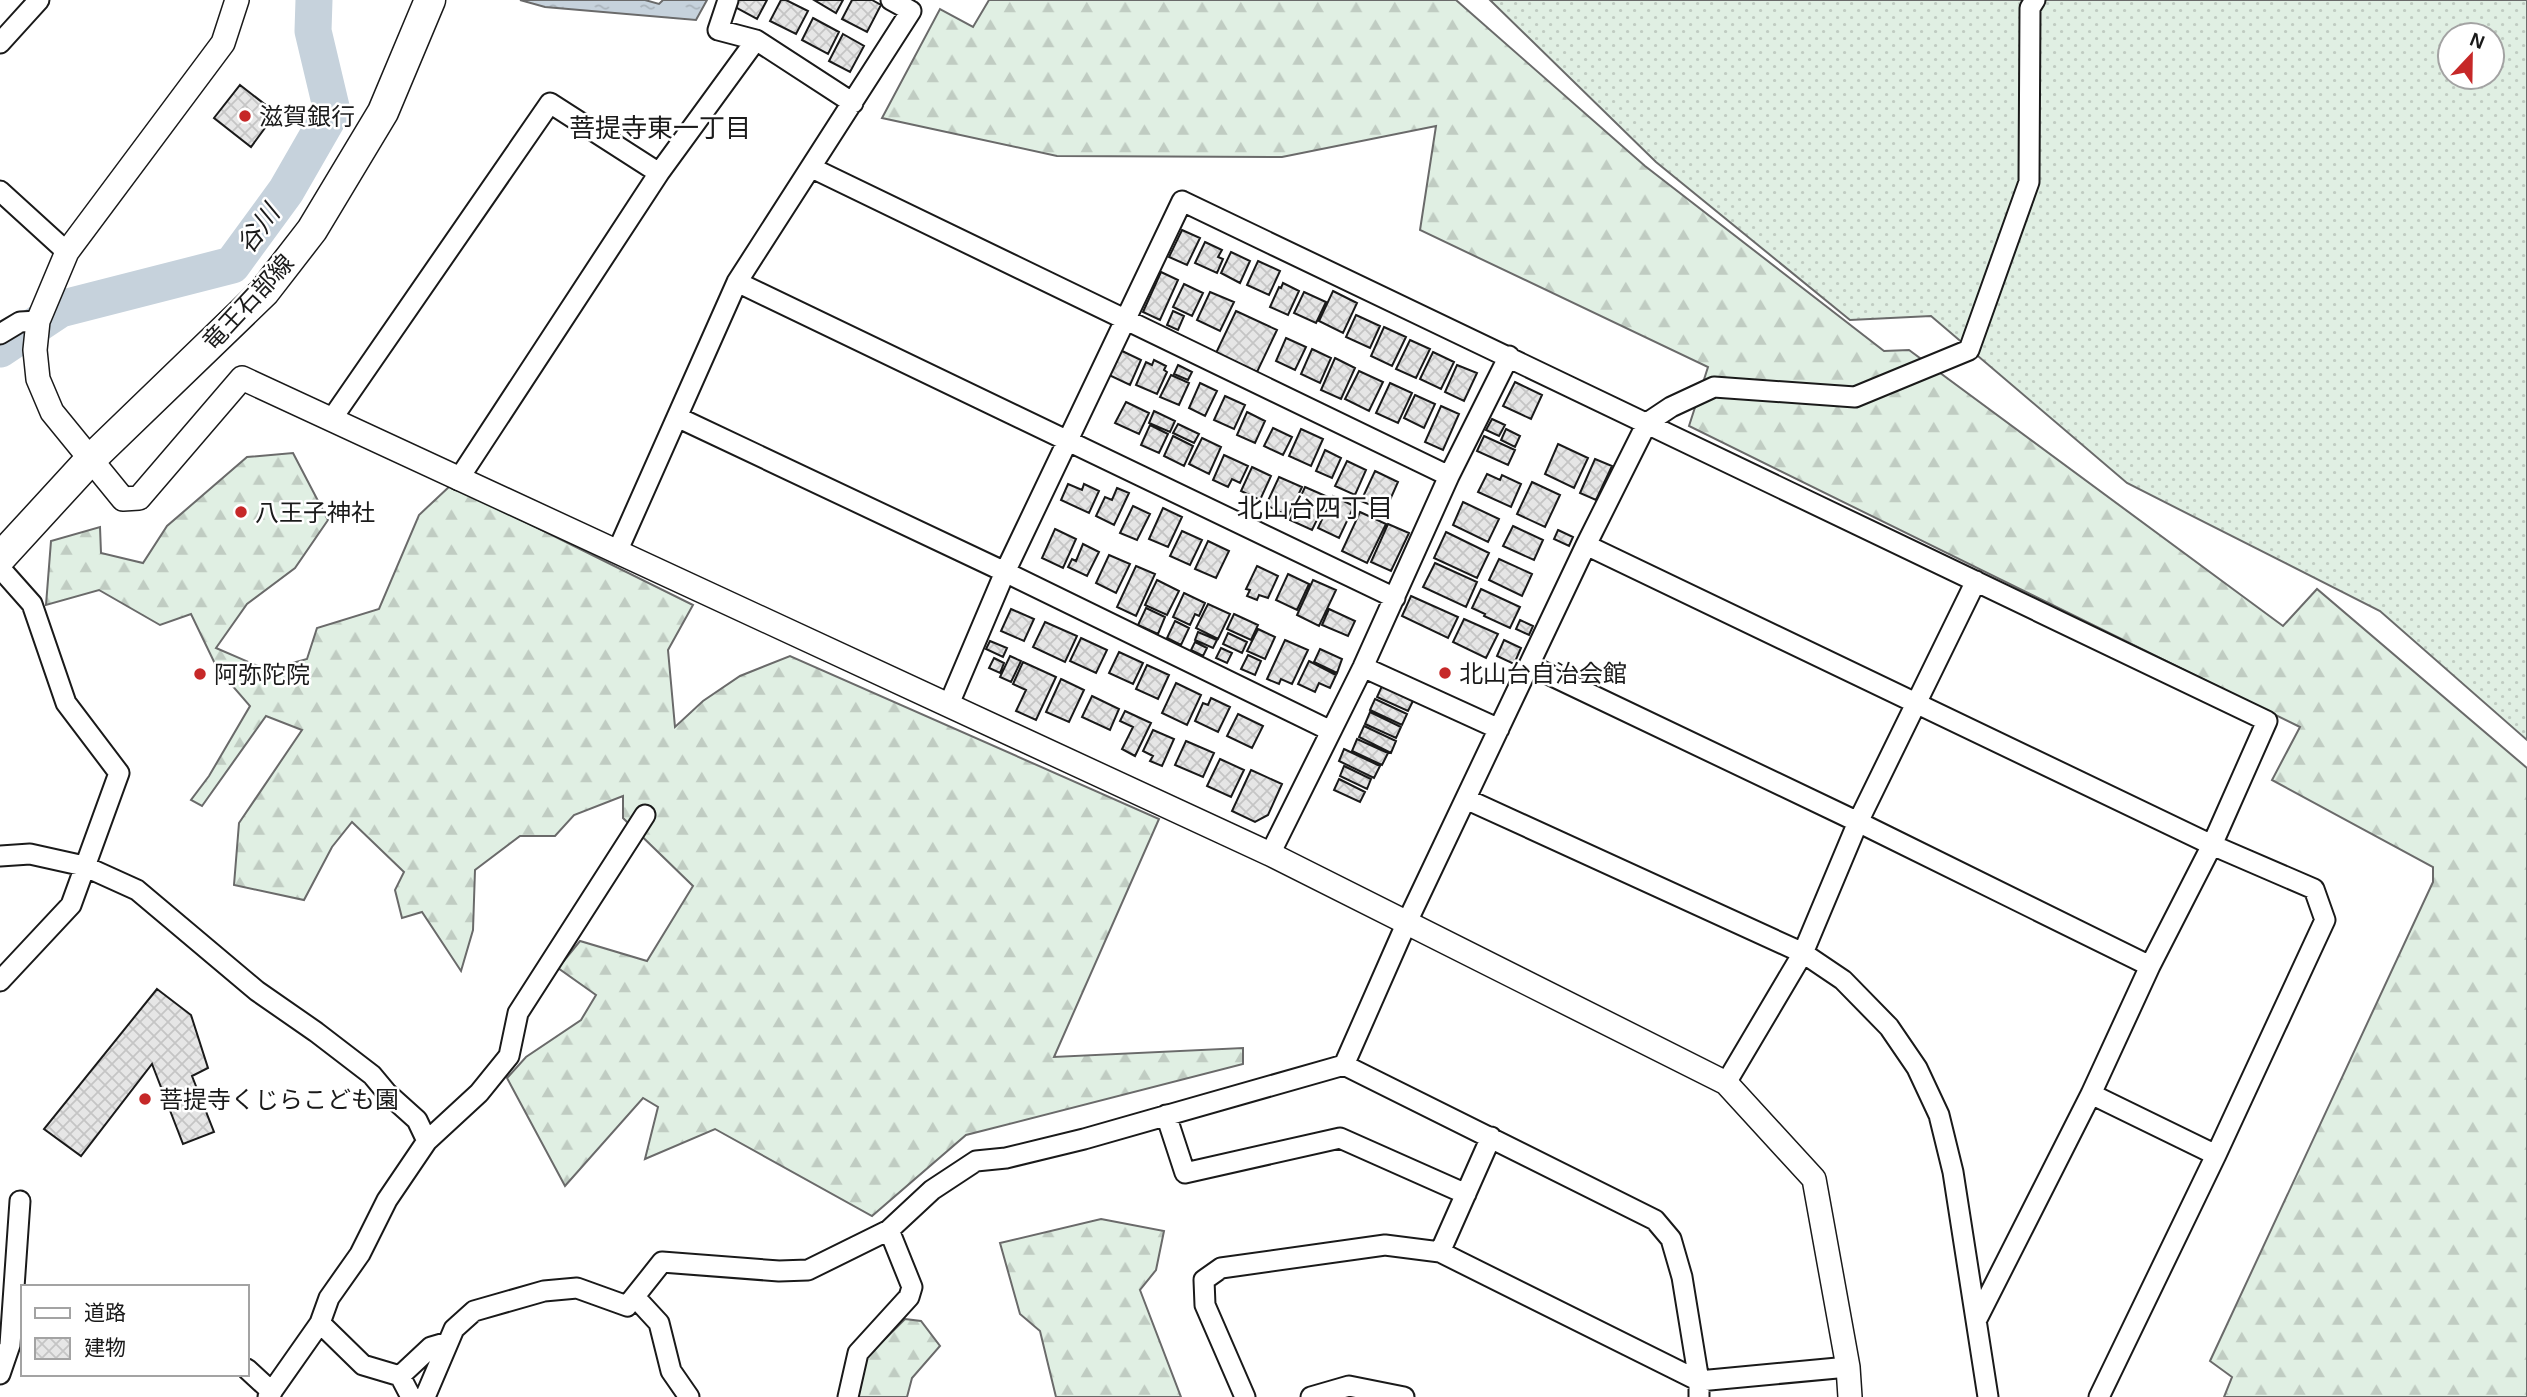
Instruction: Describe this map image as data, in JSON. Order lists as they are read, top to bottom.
{
  "streets": {
    "main road": ["竜王石部線"]
  },
  "districts": ["菩提寺東一丁目", "北山台四丁目"],
  "water": ["谷川"],
  "places": [
    "滋賀銀行",
    "八王子神社",
    "北山台自治会館",
    "阿弥陀院",
    "菩提寺くじらこども園"
  ],
  "legend": ["道路", "建物"],
  "north": "top"
}
